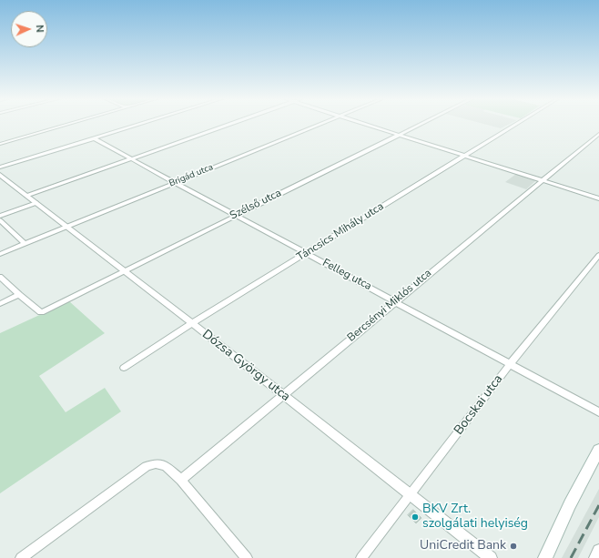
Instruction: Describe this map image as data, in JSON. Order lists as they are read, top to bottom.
{
  "streets": {
    "street": [
      "Brigád utca",
      "Szélső utca",
      "Táncsics Mihály utca",
      "Felleg utca",
      "Bercsényi Miklós utca",
      "Dózsa György utca",
      "Bocskai utca"
    ]
  },
  "crossings": [
    ["Brigád utca", "Felleg utca"],
    ["Brigád utca", "Dózsa György utca"],
    ["Szélső utca", "Felleg utca"],
    ["Szélső utca", "Dózsa György utca"],
    ["Táncsics Mihály utca", "Felleg utca"],
    ["Táncsics Mihály utca", "Dózsa György utca"],
    ["Felleg utca", "Bercsényi Miklós utca"],
    ["Felleg utca", "Bocskai utca"],
    ["Bercsényi Miklós utca", "Dózsa György utca"],
    ["Dózsa György utca", "Bocskai utca"]
  ],
  "places": ["BKV Zrt. szolgálati helyiség", "UniCredit Bank"],
  "north": "right"
}
